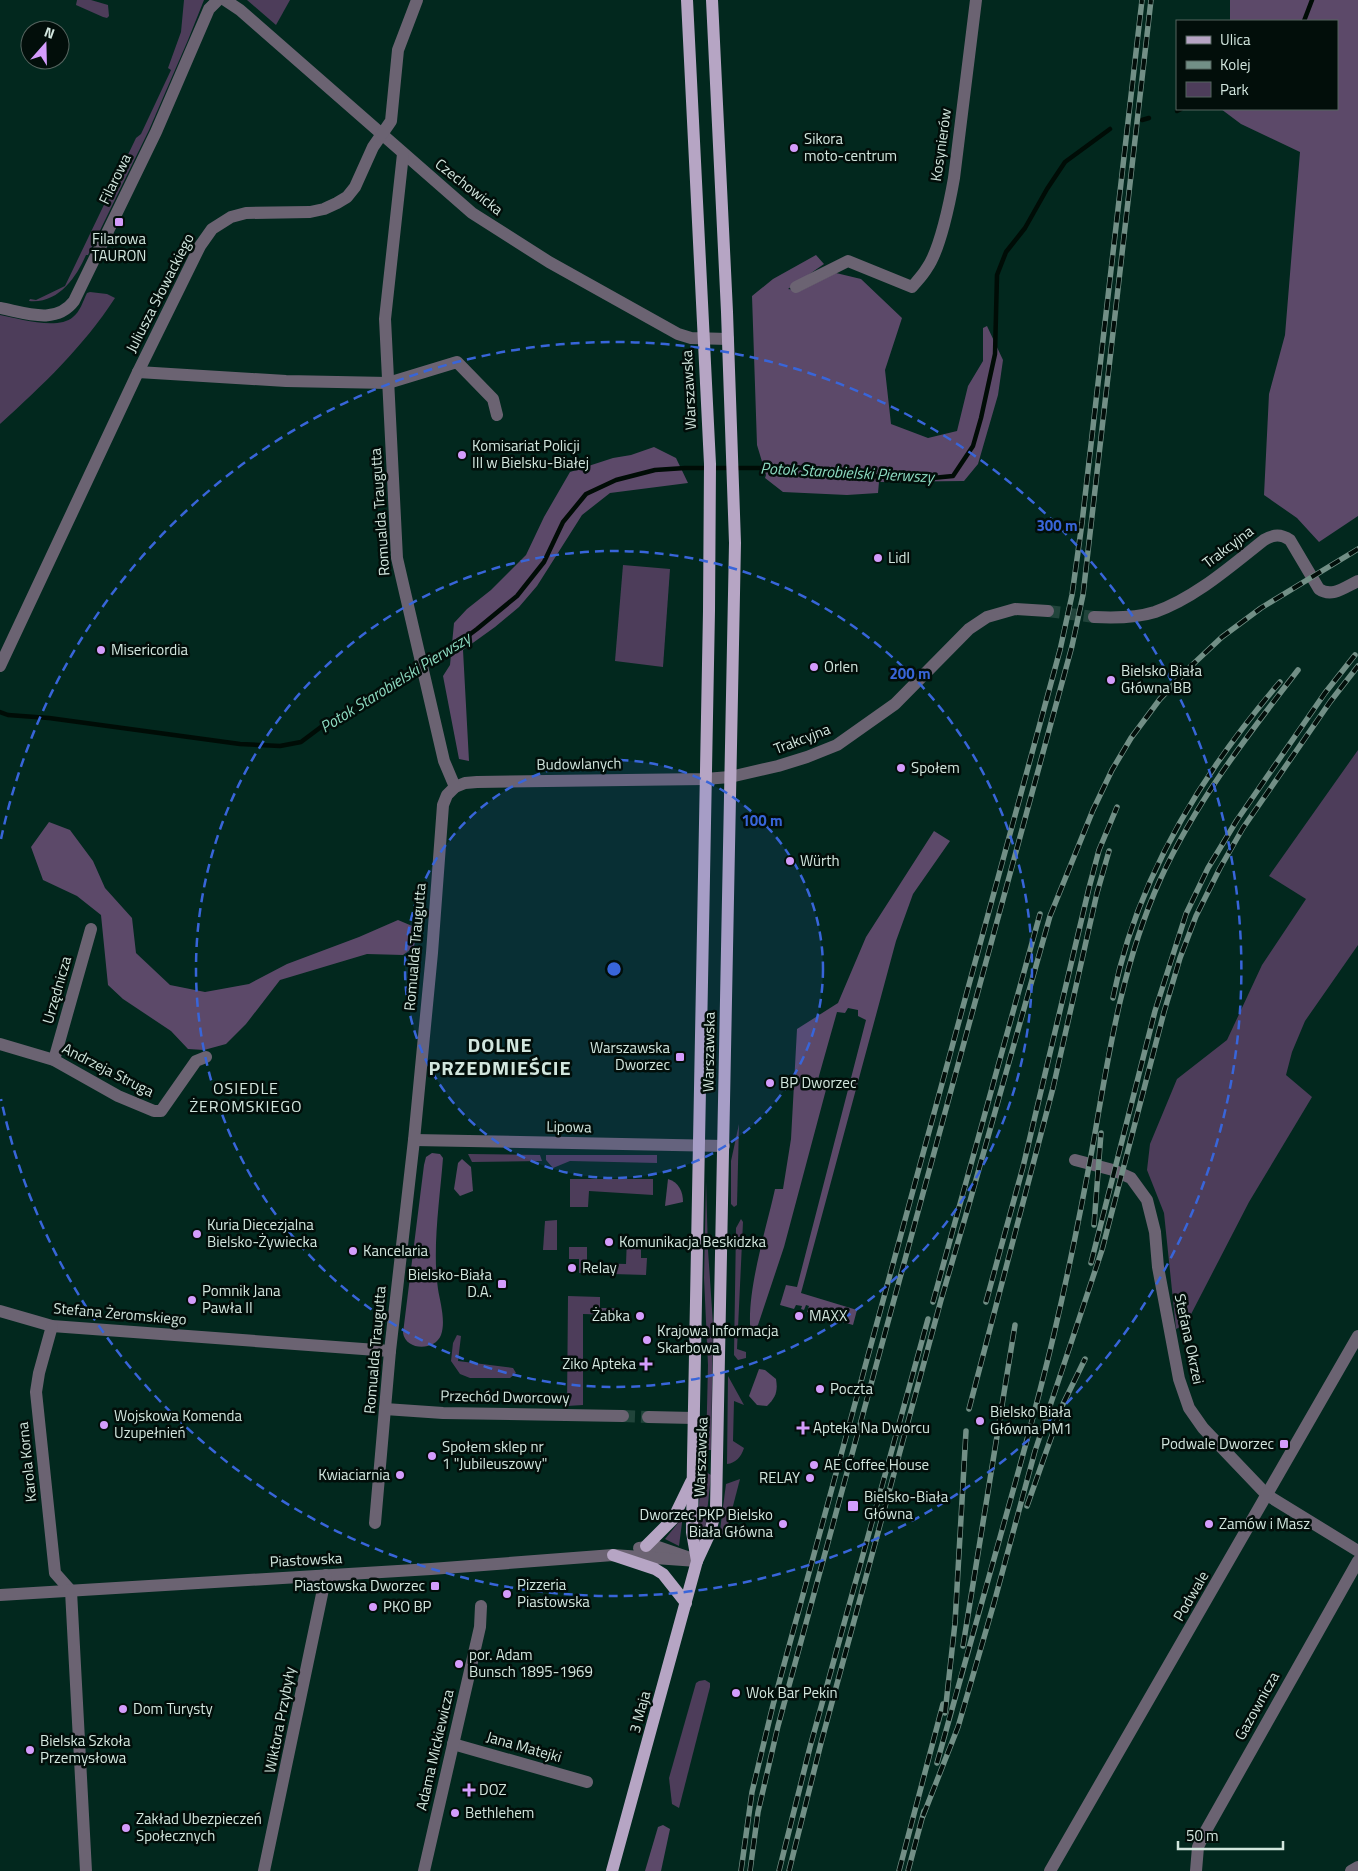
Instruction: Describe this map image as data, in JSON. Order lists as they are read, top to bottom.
{
  "streets": {
    "main road": ["Warszawska", "3 Maja"],
    "street": [
      "Kosynierów",
      "Filarowa",
      "Czechowicka",
      "Juliusza Słowackiego",
      "Romualda Traugutta",
      "Trakcyjna",
      "Budowlanych",
      "Urzędnicza",
      "Andrzeja Struga",
      "Lipowa",
      "Stefana Żeromskiego",
      "Stefana Okrzei",
      "Przechód Dworcowy",
      "Karola Korna",
      "Piastowska",
      "Podwale",
      "Gazownicza",
      "Wiktora Przybyły",
      "Jana Matejki",
      "Adama Mickiewicza"
    ]
  },
  "crossings": [
    ["Czechowicka", "Juliusza Słowackiego"],
    ["Czechowicka", "Warszawska"],
    ["Czechowicka", "Romualda Traugutta"],
    ["Warszawska", "Trakcyjna"],
    ["Warszawska", "Budowlanych"],
    ["Warszawska", "Lipowa"],
    ["Warszawska", "Piastowska"],
    ["Warszawska", "3 Maja"],
    ["Romualda Traugutta", "Budowlanych"],
    ["Romualda Traugutta", "Lipowa"],
    ["Romualda Traugutta", "Stefana Żeromskiego"],
    ["Romualda Traugutta", "Przechód Dworcowy"],
    ["Urzędnicza", "Andrzeja Struga"],
    ["Stefana Żeromskiego", "Karola Korna"],
    ["Stefana Okrzei", "Podwale"],
    ["Karola Korna", "Piastowska"],
    ["Piastowska", "3 Maja"],
    ["Piastowska", "Wiktora Przybyły"],
    ["Jana Matejki", "Adama Mickiewicza"]
  ],
  "districts": ["DOLNE PRZEDMIEŚCIE", "OSIEDLE ŻEROMSKIEGO"],
  "water": ["Potok Starobielski Pierwszy"],
  "places": {
    "other": [
      "Sikora moto-centrum",
      "Komisariat Policji III w Bielsku-Białej",
      "Lidl",
      "Misericordia",
      "Orlen",
      "Bielsko Biała Główna BB",
      "Społem",
      "Würth",
      "BP Dworzec",
      "Kuria Diecezjalna Bielsko-Żywiecka",
      "Komunikacja Beskidzka",
      "Kancelaria",
      "Relay",
      "Pomnik Jana Pawła II",
      "Żabka",
      "MAXX",
      "Krajowa Informacja Skarbowa",
      "Poczta",
      "Bielsko Biała Główna PM1",
      "Wojskowa Komenda Uzupełnień",
      "Społem sklep nr 1 \"Jubileuszowy\"",
      "AE Coffee House",
      "Kwiaciarnia",
      "RELAY",
      "Dworzec PKP Bielsko Biała Główna",
      "Zamów i Masz",
      "Pizzeria Piastowska",
      "PKO BP",
      "por. Adam Bunsch 1895-1969",
      "Wok Bar Pekin",
      "Dom Turysty",
      "Bielska Szkoła Przemysłowa",
      "Bethlehem",
      "Zakład Ubezpieczeń Społecznych"
    ],
    "transit": [
      "Filarowa TAURON",
      "Warszawska Dworzec",
      "Bielsko-Biała D.A.",
      "Podwale Dworzec",
      "Bielsko-Biała Główna",
      "Piastowska Dworzec"
    ],
    "health": ["Ziko Apteka", "Apteka Na Dworcu", "DOZ"]
  },
  "legend": ["Ulica", "Kolej", "Park"],
  "scale_bar": "50 m",
  "north": "top",
  "rings": ["300 m", "200 m", "100 m"]
}
